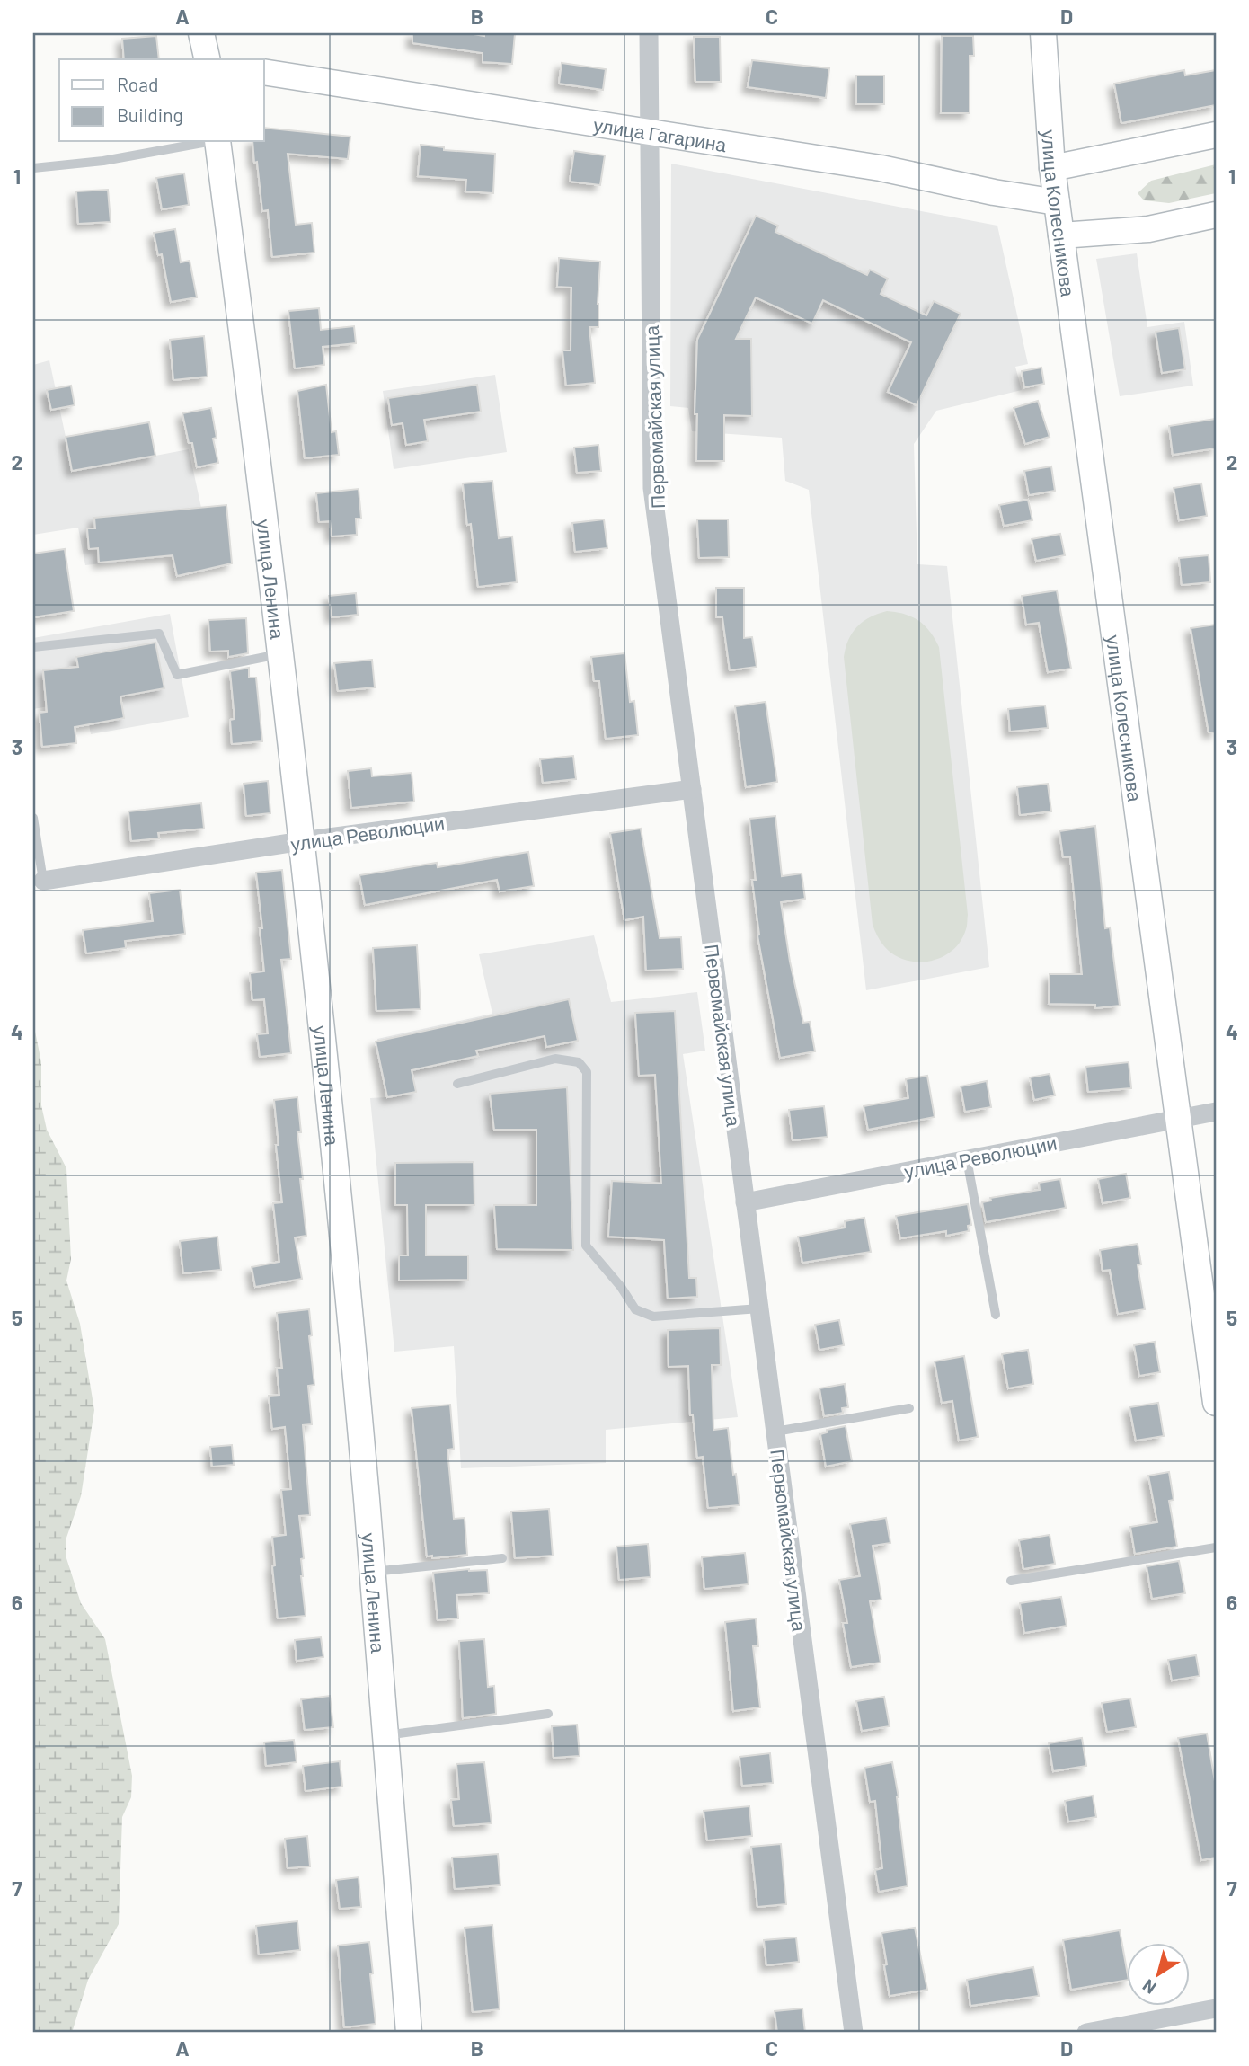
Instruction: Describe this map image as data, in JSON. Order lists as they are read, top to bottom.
{
  "streets": {
    "street": [
      "улица Гагарина",
      "улица Колесникова",
      "Первомайская улица",
      "улица Ленина",
      "улица Революции"
    ]
  },
  "crossings": [
    ["улица Гагарина", "улица Колесникова"],
    ["улица Гагарина", "Первомайская улица"],
    ["улица Колесникова", "улица Революции"],
    ["Первомайская улица", "улица Революции"],
    ["улица Ленина", "улица Революции"]
  ],
  "legend": ["Road", "Building"],
  "north": "bottom left",
  "grid": {
    "columns": [
      "A",
      "B",
      "C",
      "D"
    ],
    "rows": [
      "1",
      "2",
      "3",
      "4",
      "5",
      "6",
      "7"
    ]
  }
}
